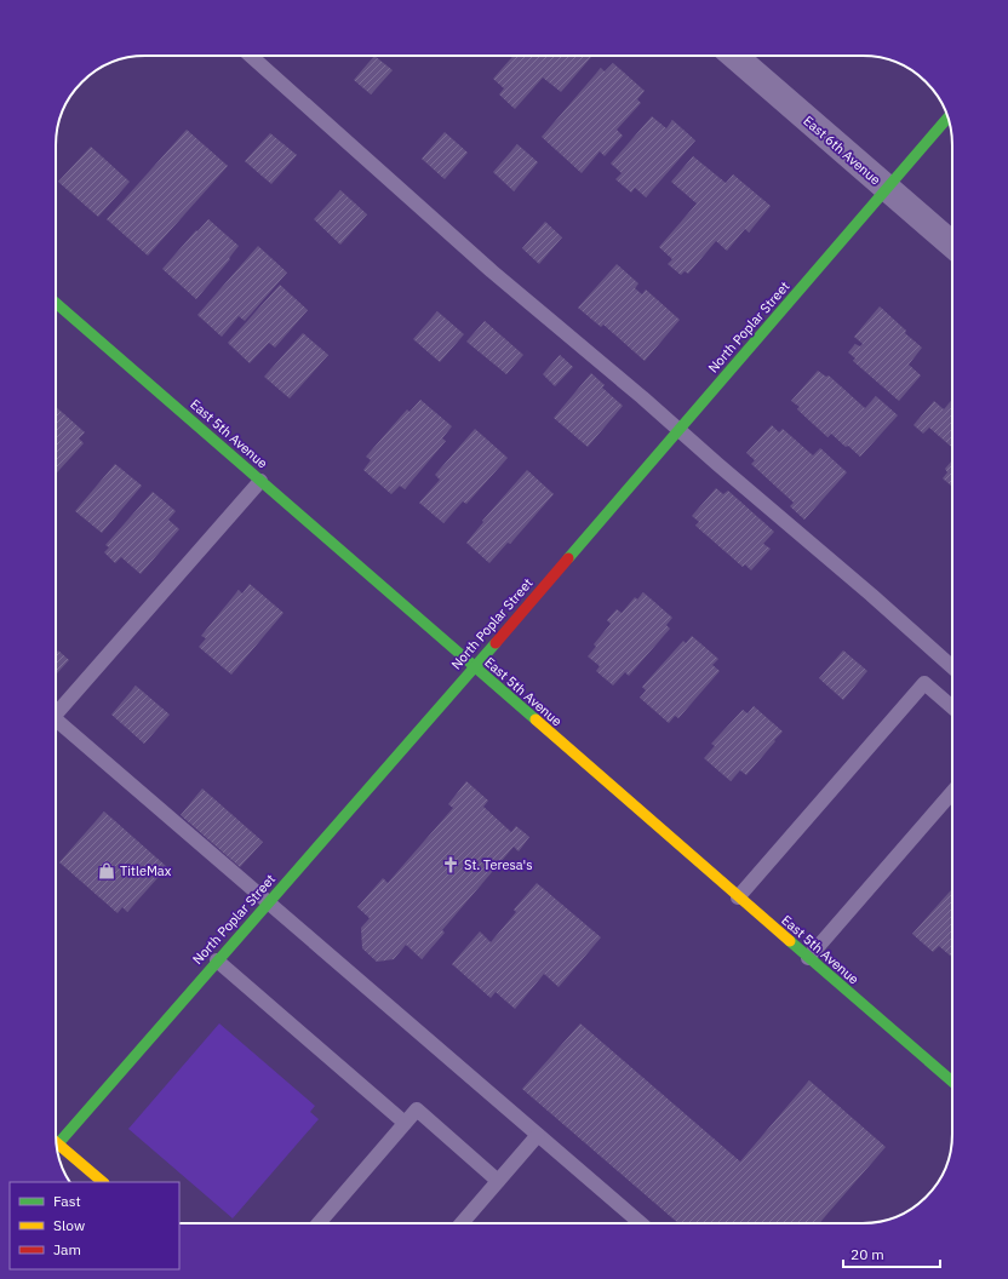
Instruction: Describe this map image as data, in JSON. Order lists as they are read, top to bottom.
{
  "streets": {
    "street": ["East 6th Avenue", "North Poplar Street", "East 5th Avenue"]
  },
  "crossings": [
    ["East 6th Avenue", "North Poplar Street"],
    ["North Poplar Street", "East 5th Avenue"]
  ],
  "places": {
    "church": ["St. Teresa's"],
    "shop": ["TitleMax"]
  },
  "legend": ["Fast", "Slow", "Jam"],
  "scale_bar": "20 m"
}
